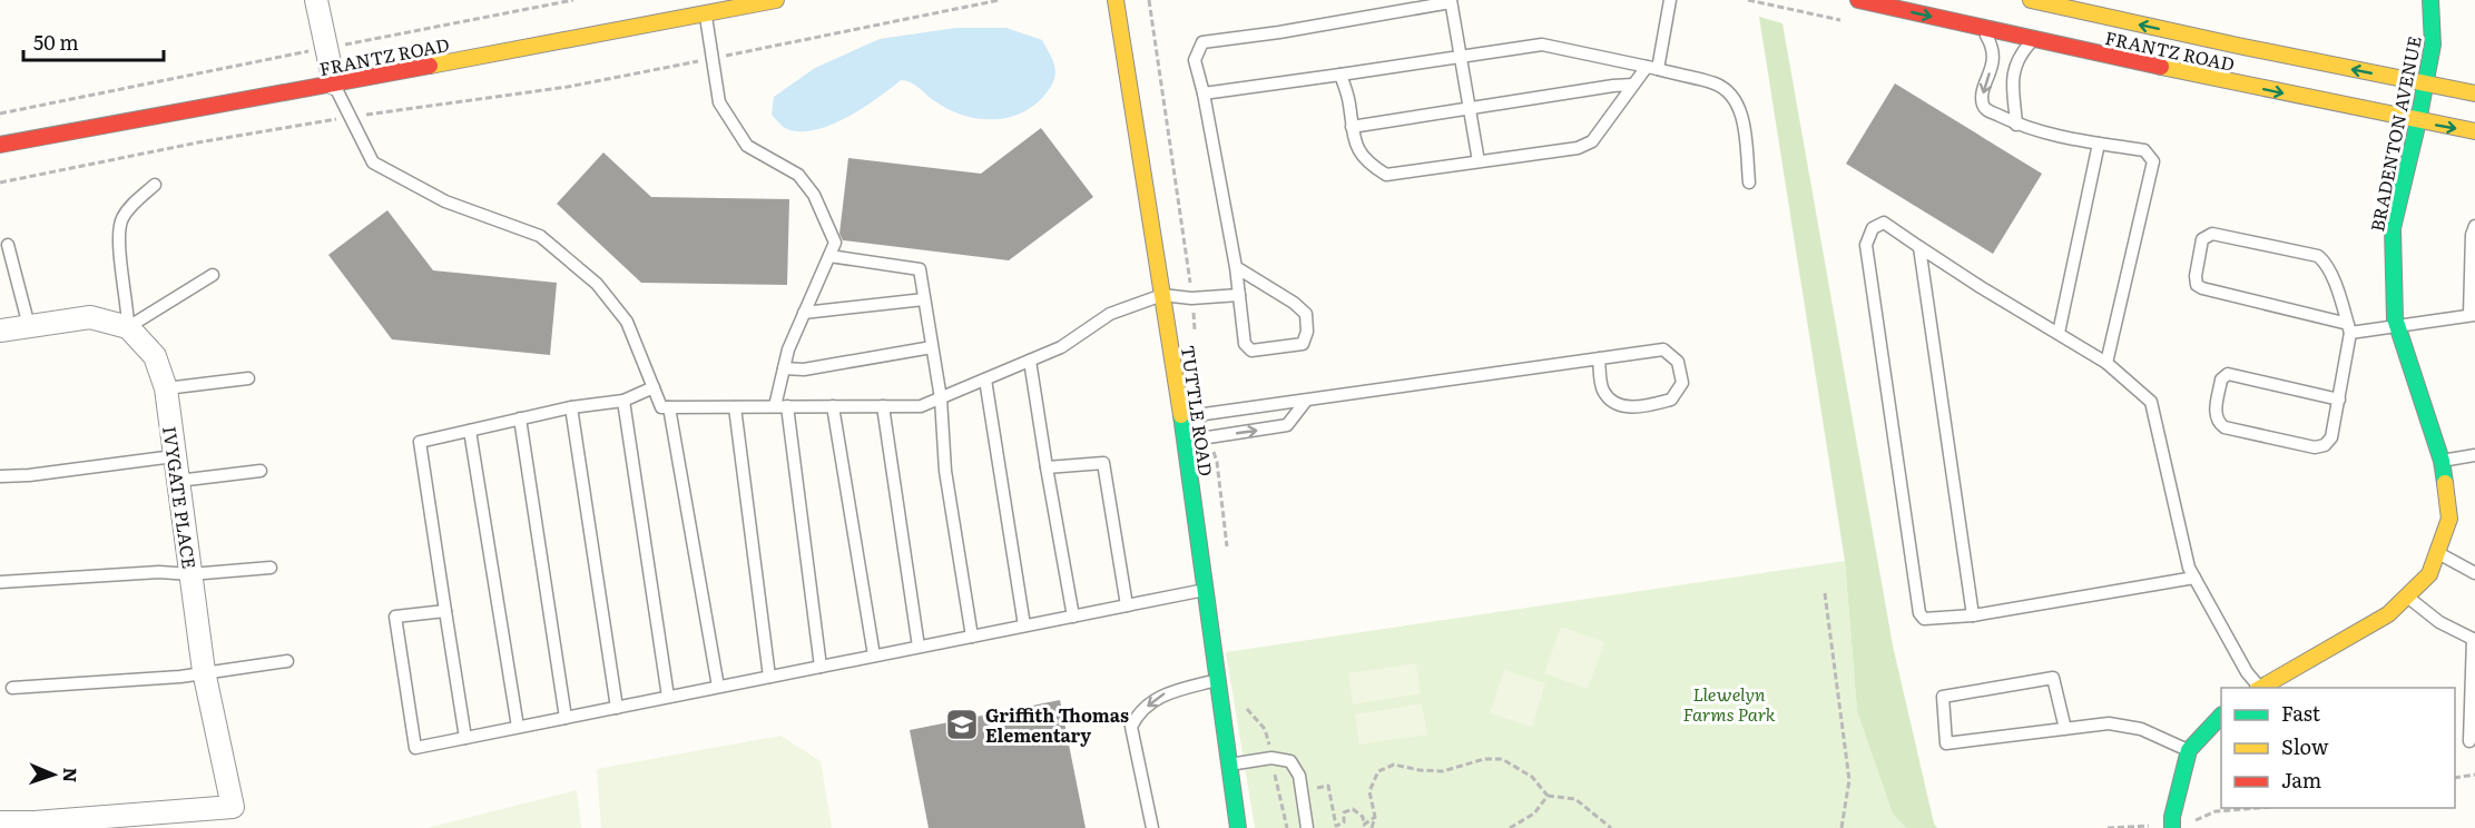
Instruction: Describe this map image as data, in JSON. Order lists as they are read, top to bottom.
{
  "streets": {
    "main road": ["FRANTZ ROAD", "BRADENTON AVENUE", "TUTTLE ROAD"],
    "street": ["IVYGATE PLACE"]
  },
  "crossings": [
    ["FRANTZ ROAD", "BRADENTON AVENUE"]
  ],
  "parks": ["Llewelyn Farms Park"],
  "places": {
    "school or university": ["Griffith Thomas Elementary"]
  },
  "legend": ["Fast", "Slow", "Jam"],
  "scale_bar": "50 m",
  "north": "right"
}
